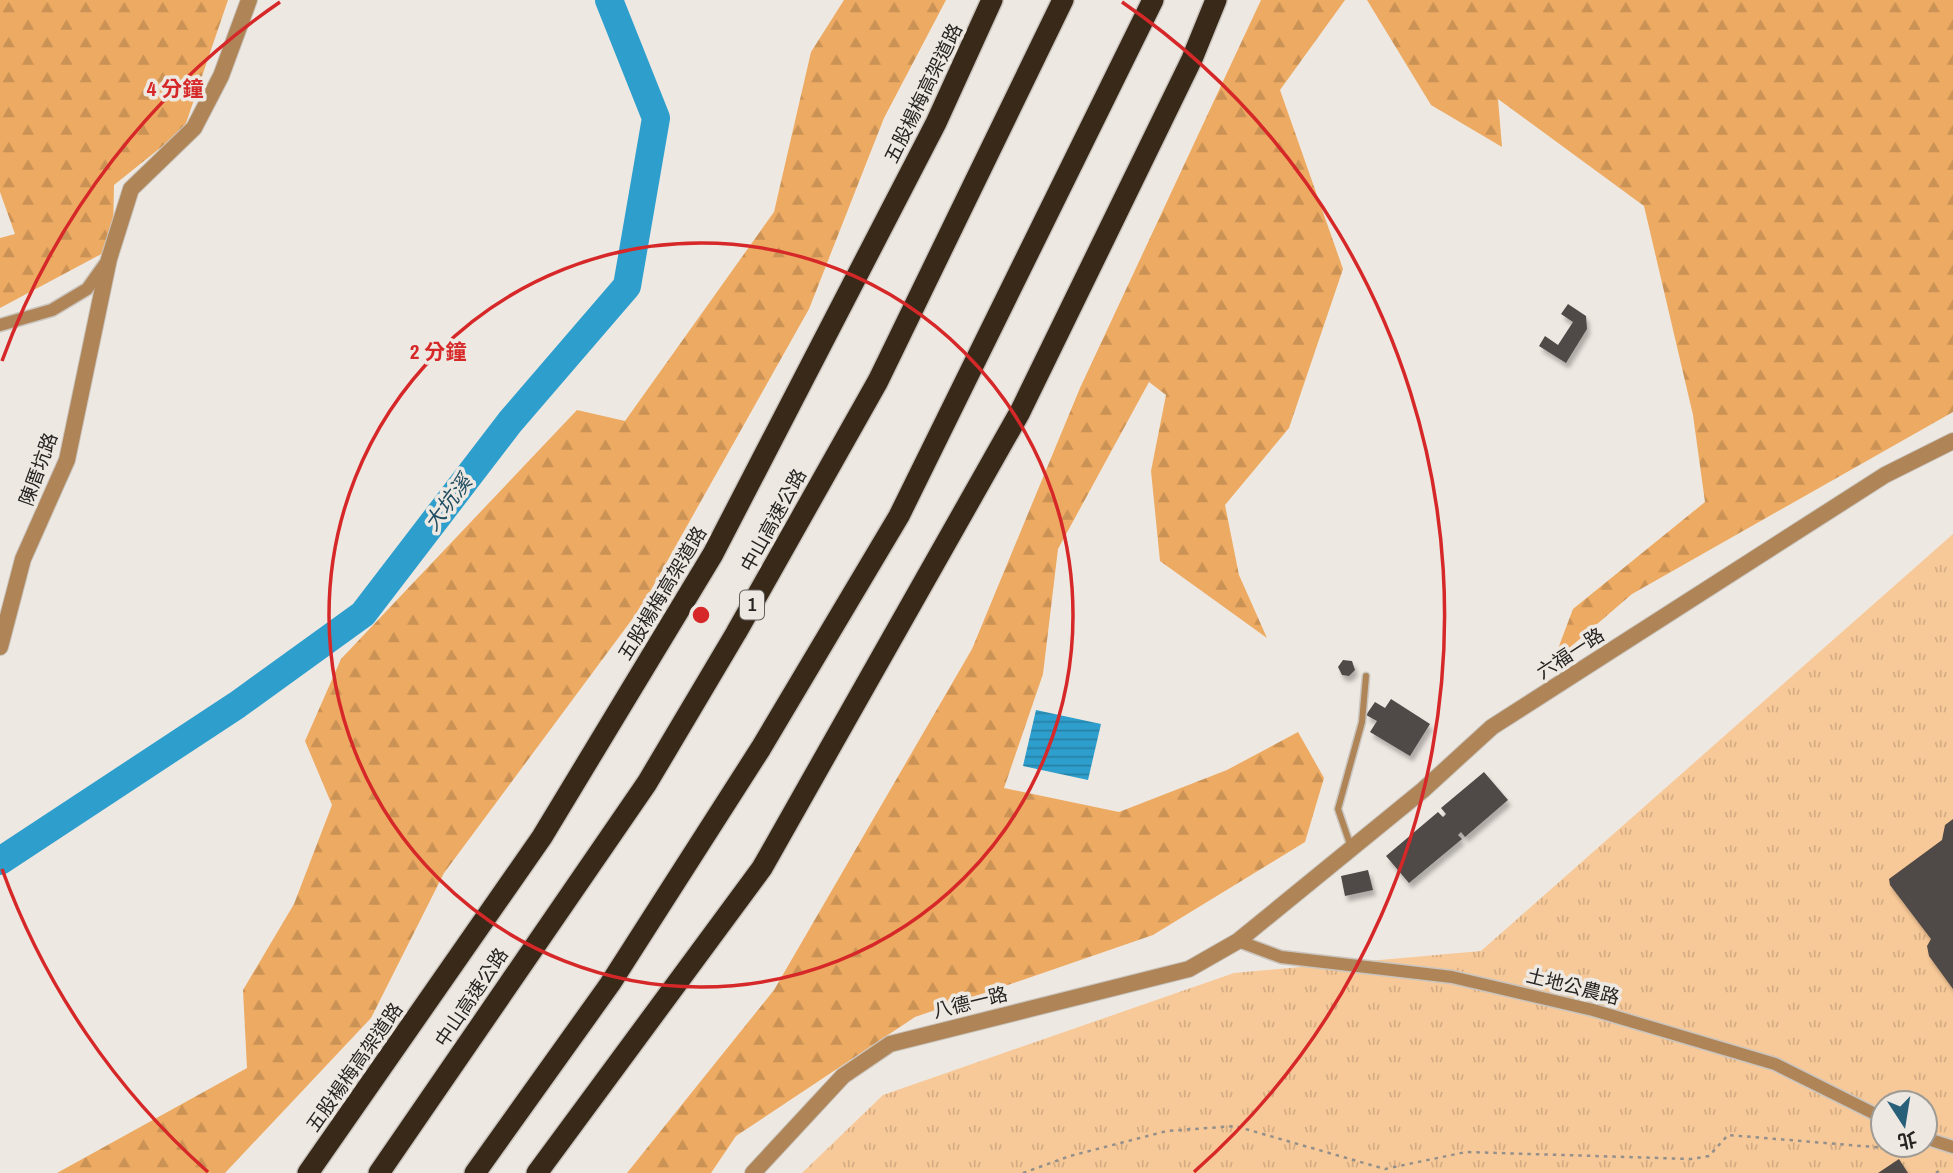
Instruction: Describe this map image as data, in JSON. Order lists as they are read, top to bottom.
{
  "streets": {
    "highway": ["五股楊梅高架道路", "中山高速公路", "1"],
    "street": [
      "陳厝坑路",
      "六福一路",
      "土地公農路",
      "八德一路"
    ]
  },
  "crossings": [
    ["六福一路", "土地公農路"],
    ["六福一路", "八德一路"],
    ["土地公農路", "八德一路"]
  ],
  "water": ["大坑溪"],
  "north": "bottom",
  "rings": ["4 分鐘", "2 分鐘"]
}
